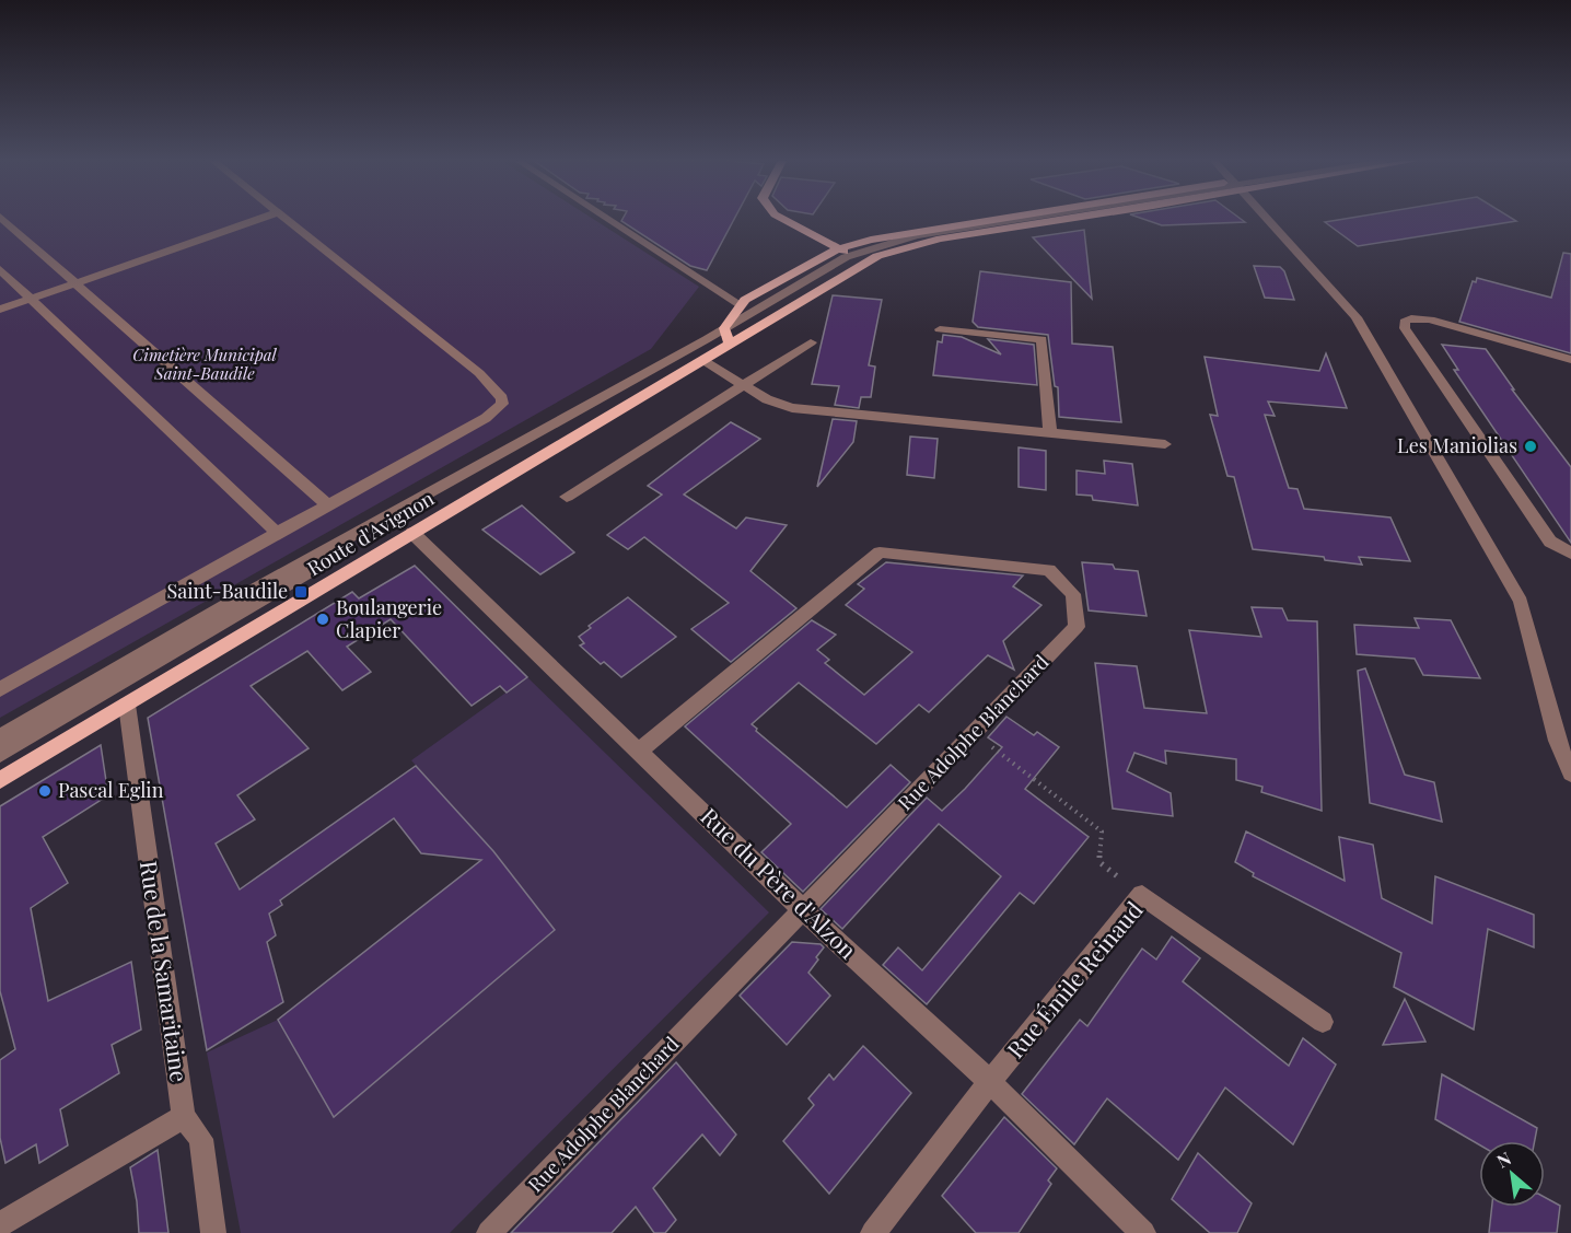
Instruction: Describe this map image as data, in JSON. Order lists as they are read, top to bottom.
{
  "streets": {
    "main road": ["Route d'Avignon"],
    "street": [
      "Rue Adolphe Blanchard",
      "Rue du Père d'Alzon",
      "Rue de la Samaritaine",
      "Rue Émile Reinaud"
    ]
  },
  "crossings": [
    ["Route d'Avignon", "Rue du Père d'Alzon"],
    ["Route d'Avignon", "Rue de la Samaritaine"],
    ["Rue Adolphe Blanchard", "Rue du Père d'Alzon"],
    ["Rue du Père d'Alzon", "Rue Émile Reinaud"]
  ],
  "parks": ["Cimetière Municipal Saint-Baudile"],
  "places": {
    "other": ["Les Maniolias", "Boulangerie Clapier", "Pascal Eglin"],
    "transit": ["Saint-Baudile"]
  },
  "north": "top left"
}
